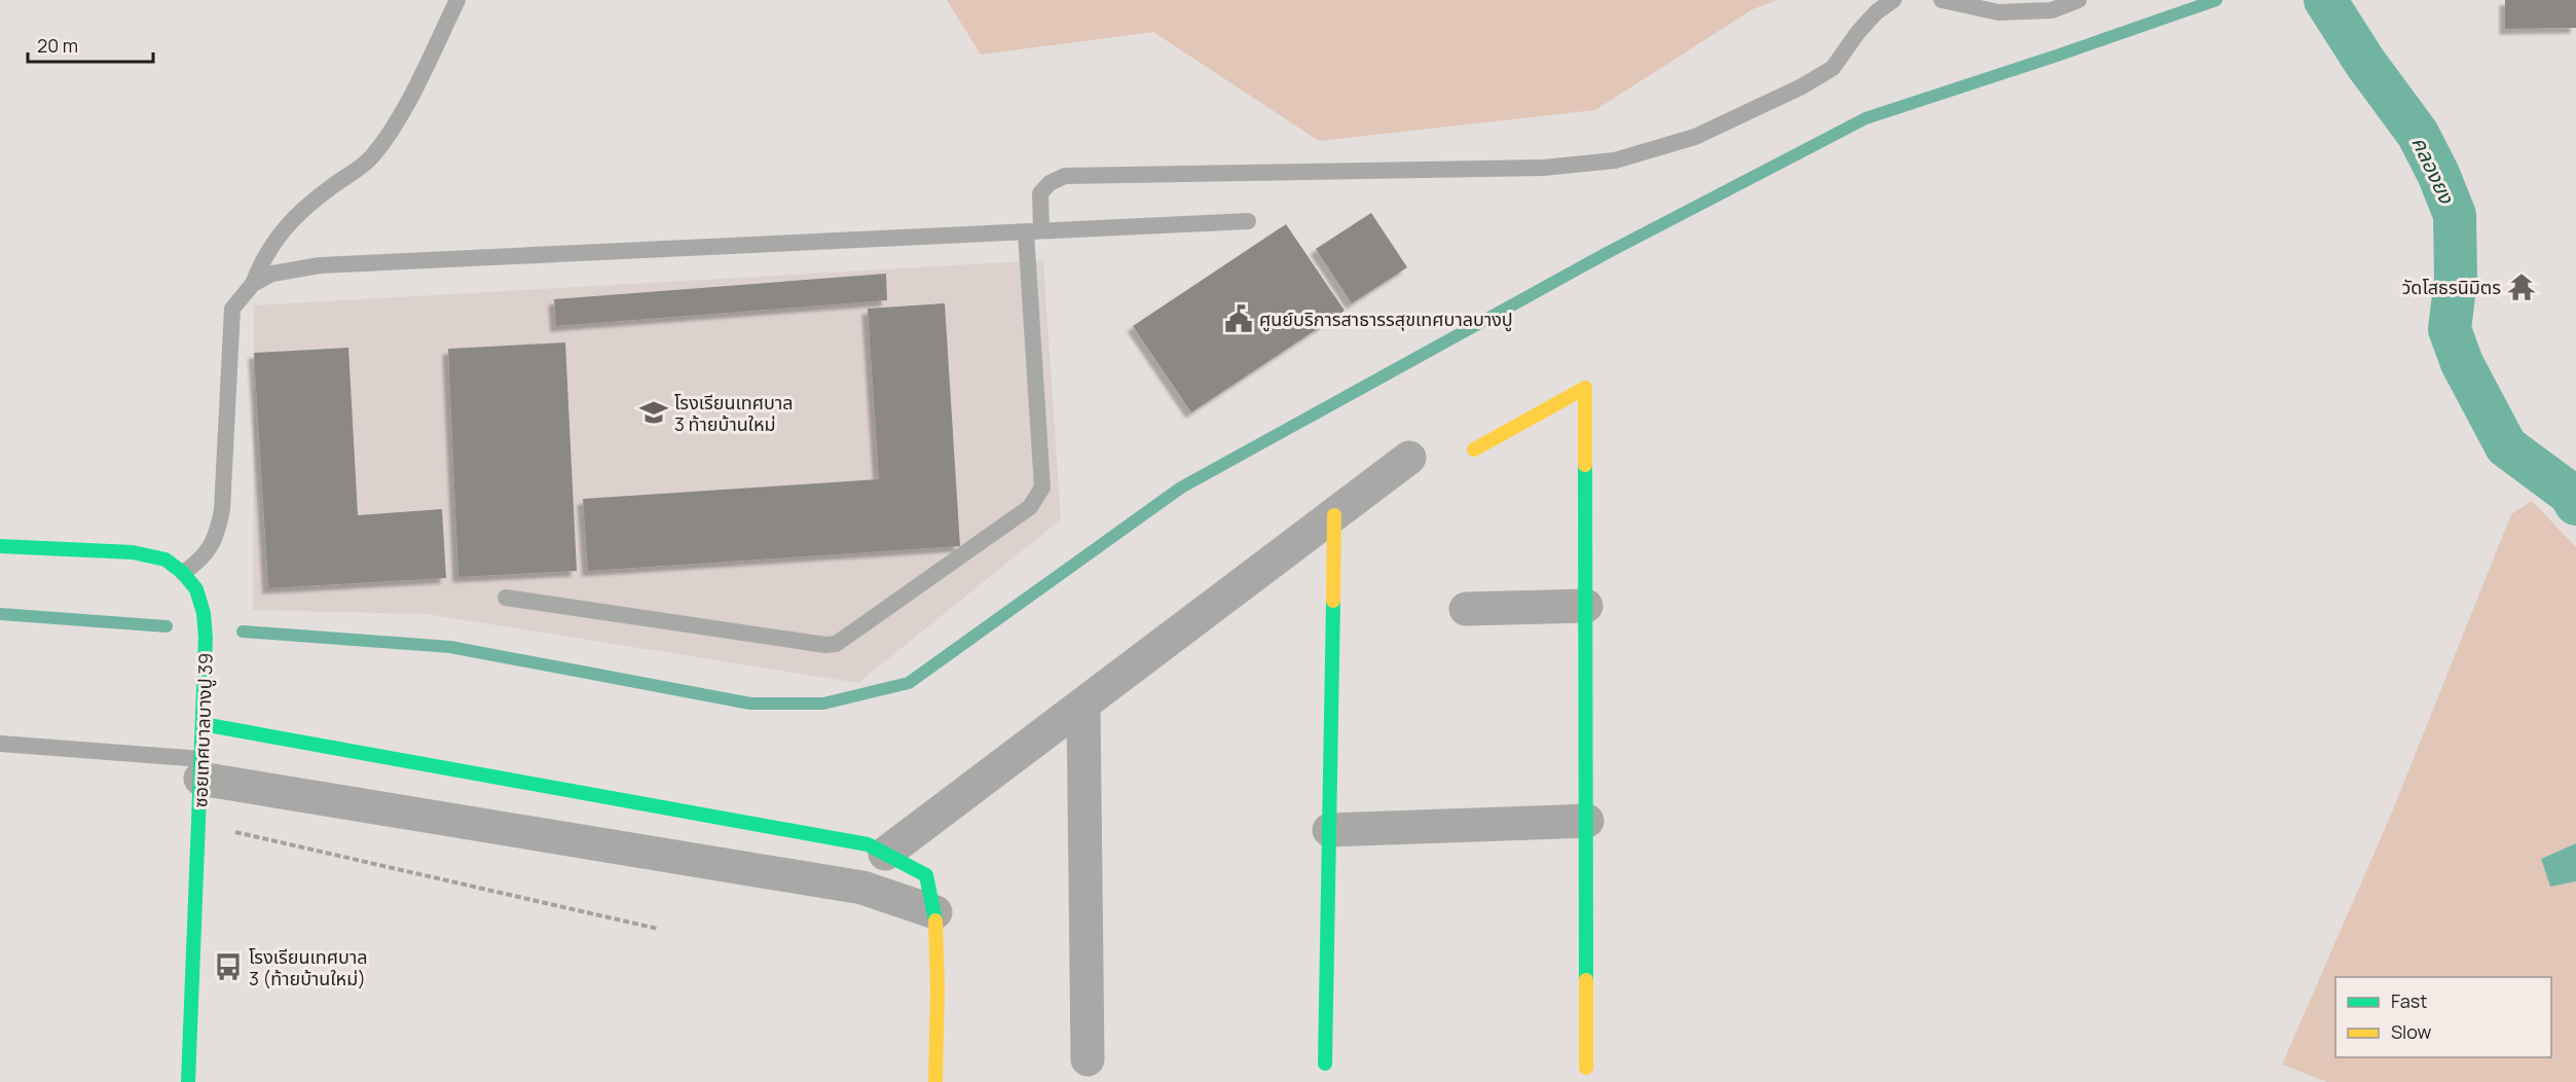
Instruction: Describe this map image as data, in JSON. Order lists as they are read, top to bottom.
{
  "streets": {
    "street": ["ซอยเทศบาลบางปู 39"]
  },
  "water": ["คลองยง"],
  "places": {
    "temple": ["วัดโสธรนิมิตร"],
    "public building": ["ศูนย์บริการสาธารรสุขเทศบาลบางปู"],
    "school or university": ["โรงเรียนเทศบาล 3 ท้ายบ้านใหม่"],
    "bus stop": ["โรงเรียนเทศบาล 3 (ท้ายบ้านใหม่)"]
  },
  "legend": ["Fast", "Slow"],
  "scale_bar": "20 m"
}
